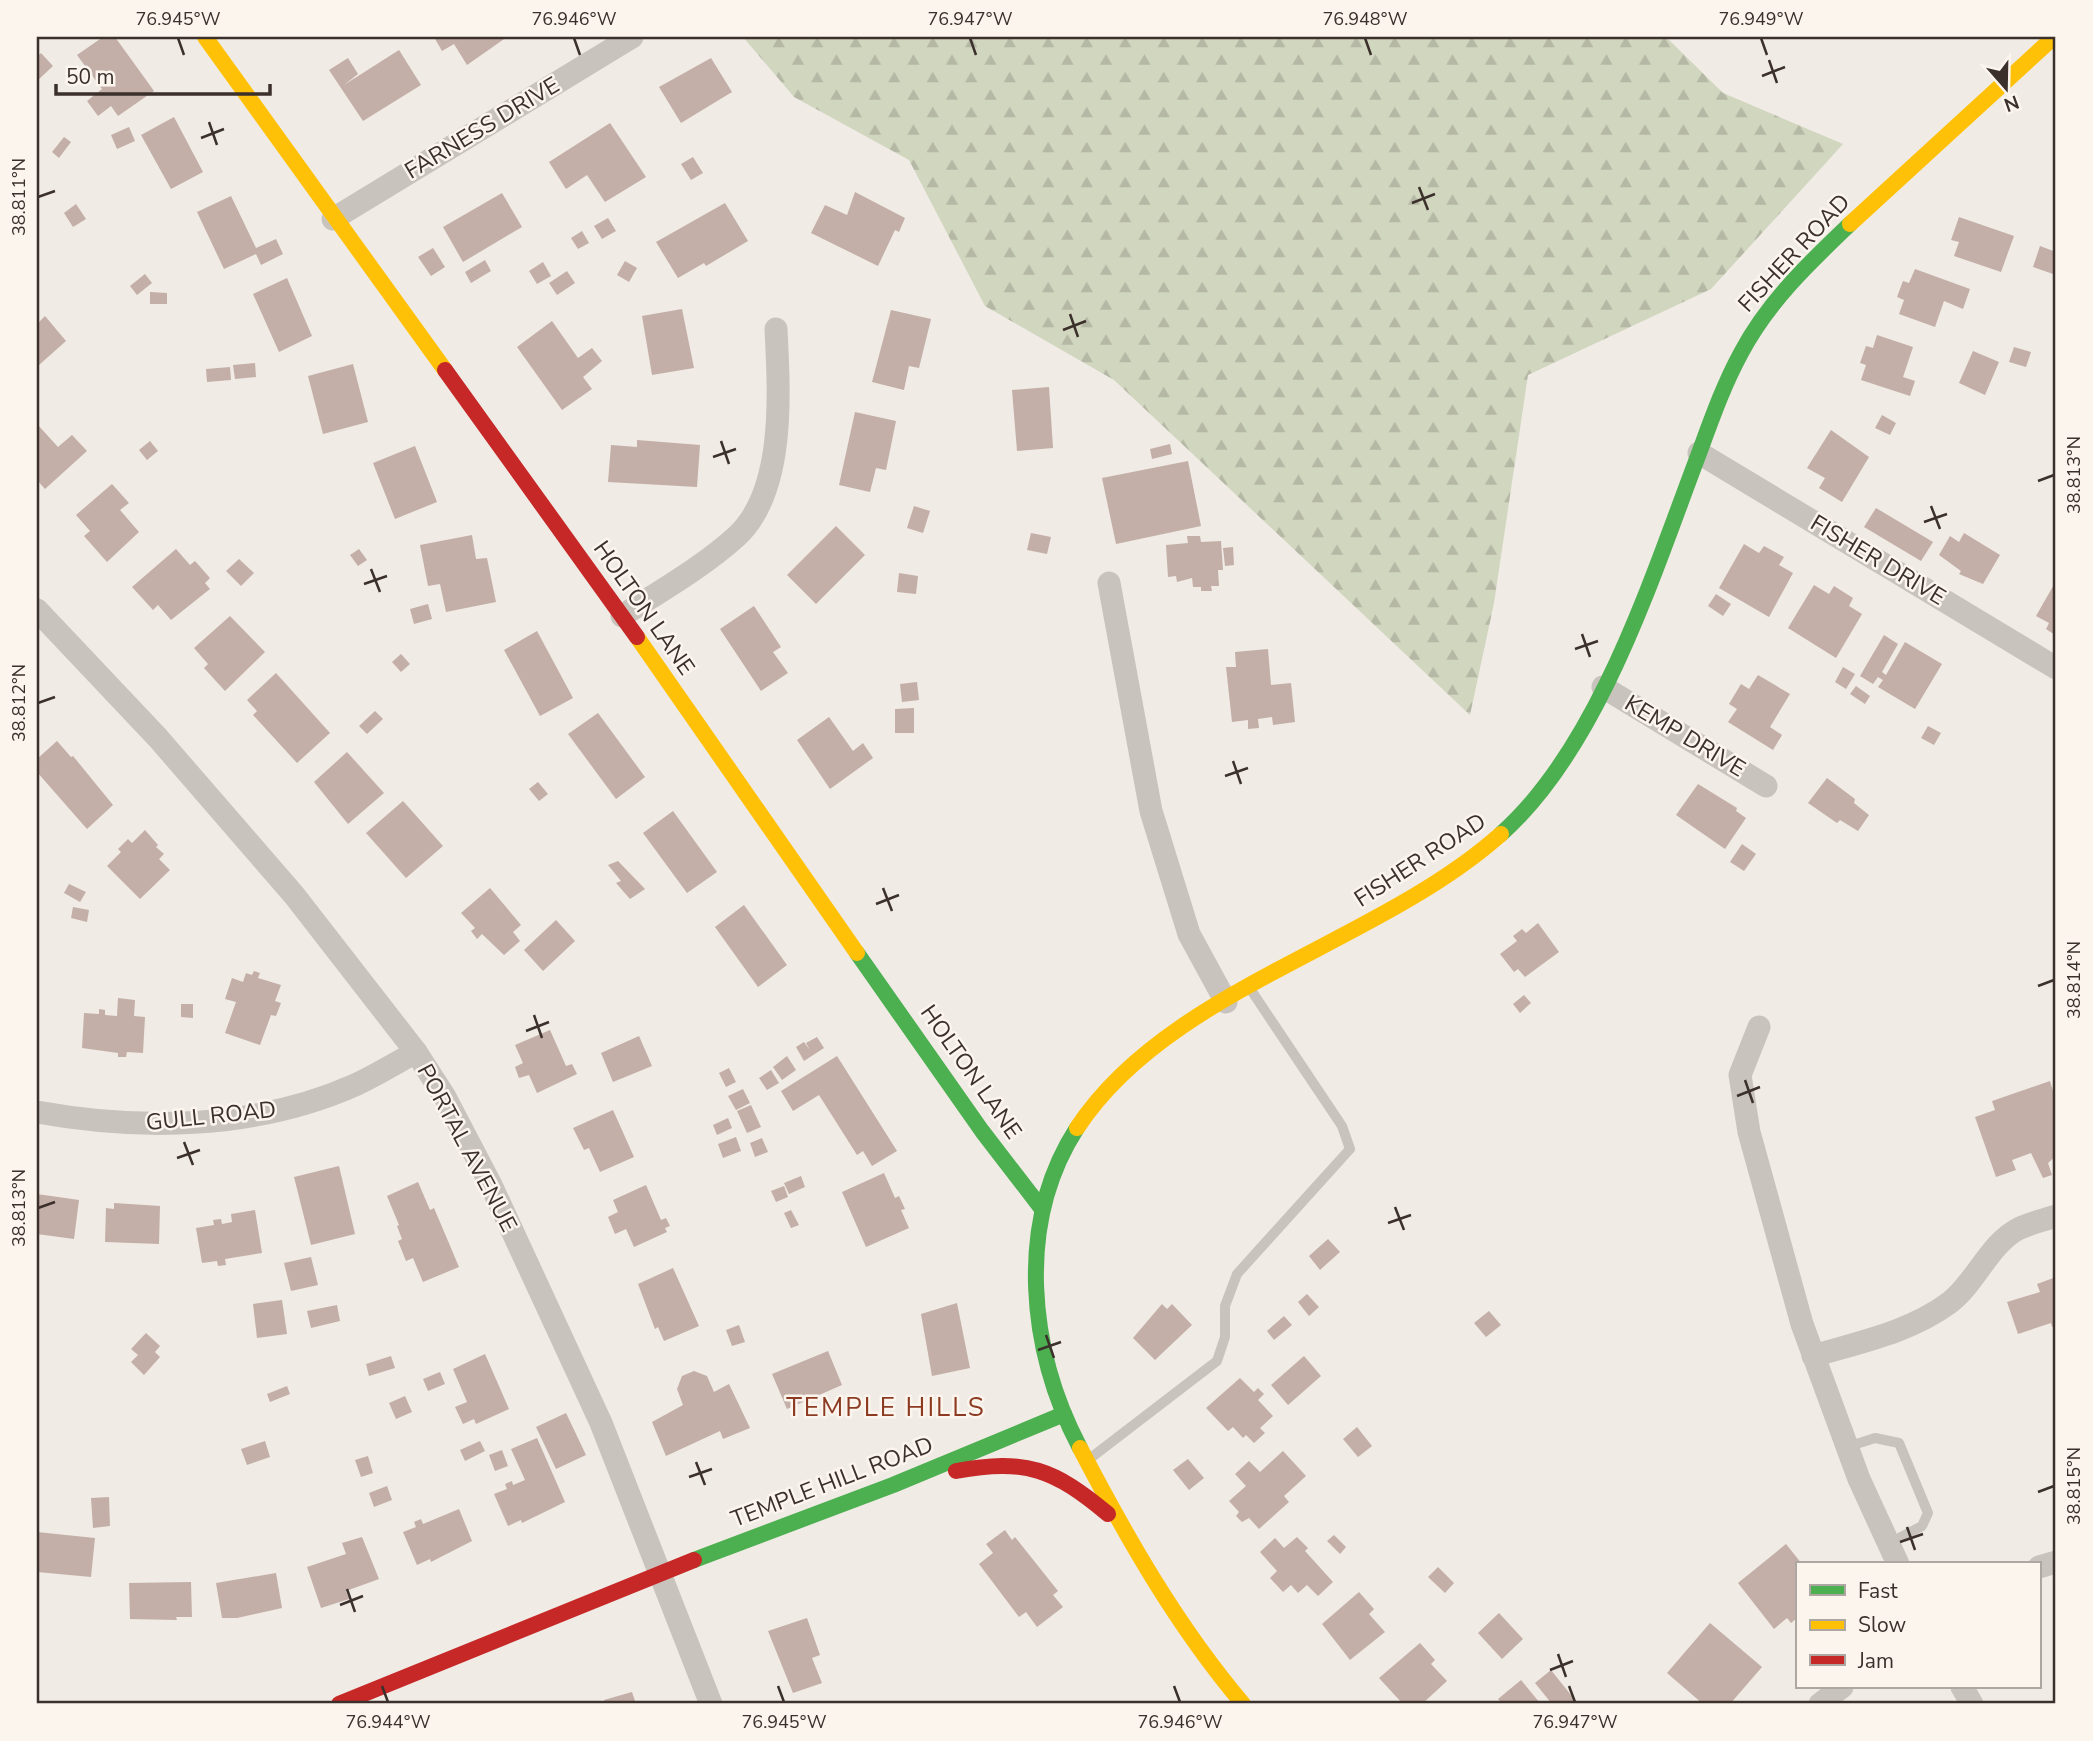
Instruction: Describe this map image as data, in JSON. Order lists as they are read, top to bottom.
{
  "streets": {
    "street": [
      "FARNESS DRIVE",
      "FISHER ROAD",
      "FISHER DRIVE",
      "HOLTON LANE",
      "KEMP DRIVE",
      "GULL ROAD",
      "PORTAL AVENUE",
      "TEMPLE HILL ROAD"
    ]
  },
  "crossings": [
    ["FARNESS DRIVE", "HOLTON LANE"],
    ["FISHER ROAD", "FISHER DRIVE"],
    ["FISHER ROAD", "HOLTON LANE"],
    ["FISHER ROAD", "KEMP DRIVE"],
    ["FISHER ROAD", "TEMPLE HILL ROAD"],
    ["GULL ROAD", "PORTAL AVENUE"],
    ["PORTAL AVENUE", "TEMPLE HILL ROAD"]
  ],
  "districts": ["TEMPLE HILLS"],
  "legend": ["Fast", "Slow", "Jam"],
  "scale_bar": "50 m",
  "north": "bottom",
  "coordinates": [
    "76.945°W",
    "76.946°W",
    "76.947°W",
    "76.948°W",
    "76.949°W",
    "38.811°N",
    "38.813°N",
    "38.812°N",
    "38.814°N",
    "38.815°N",
    "76.944°W"
  ]
}
